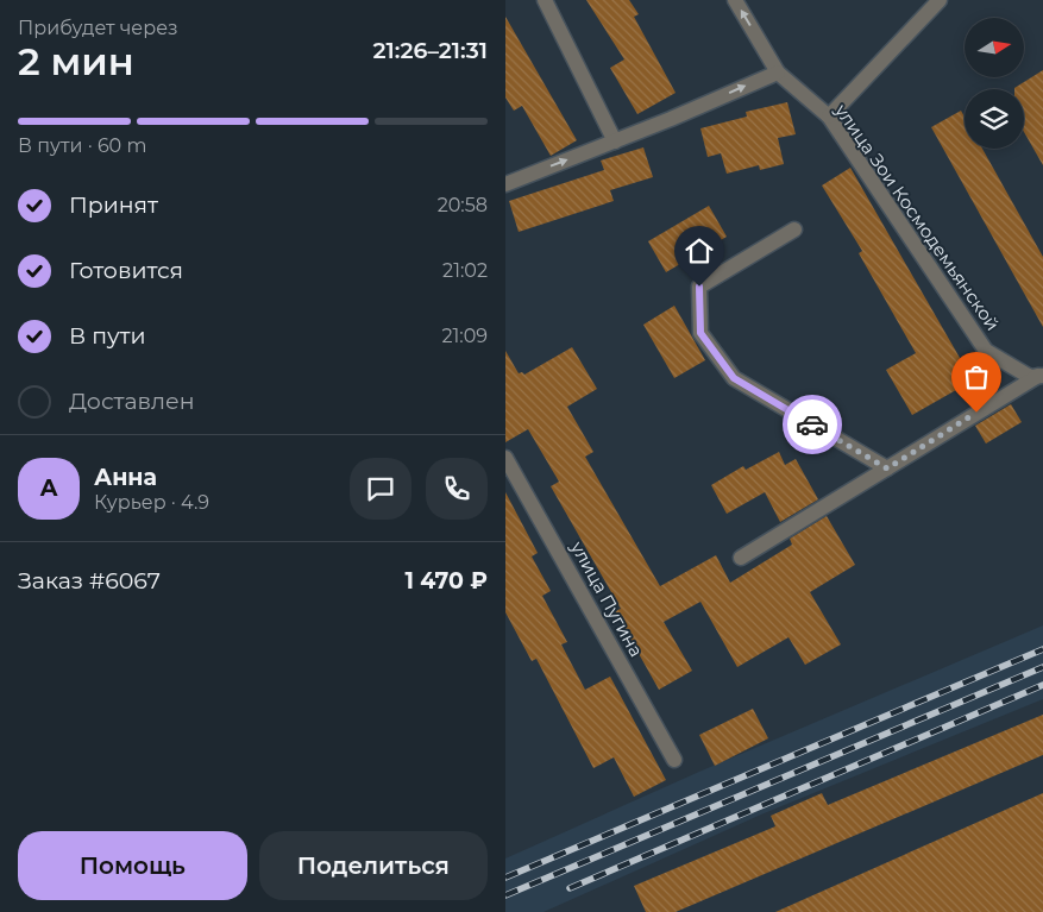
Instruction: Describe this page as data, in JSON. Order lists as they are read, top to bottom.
{
  "streets": {
    "street": ["улица Зои Космодемьянской", "улица Пугина"]
  },
  "north": "right",
  "page": {
    "heading": ["2 мин", "Прибудет через", "21:26–21:31"],
    "panel": [
      "Анна",
      "Курьер · 4.9",
      "Заказ #6067",
      "1 470 ₽"
    ],
    "bar": "В пути · 60 m",
    "list": [
      ["Принят", "20:58"],
      ["Готовится", "21:02"],
      ["В пути", "21:09"],
      "Доставлен"
    ],
    "round": "А",
    "buttons": ["Помощь", "Поделиться"]
  }
}
